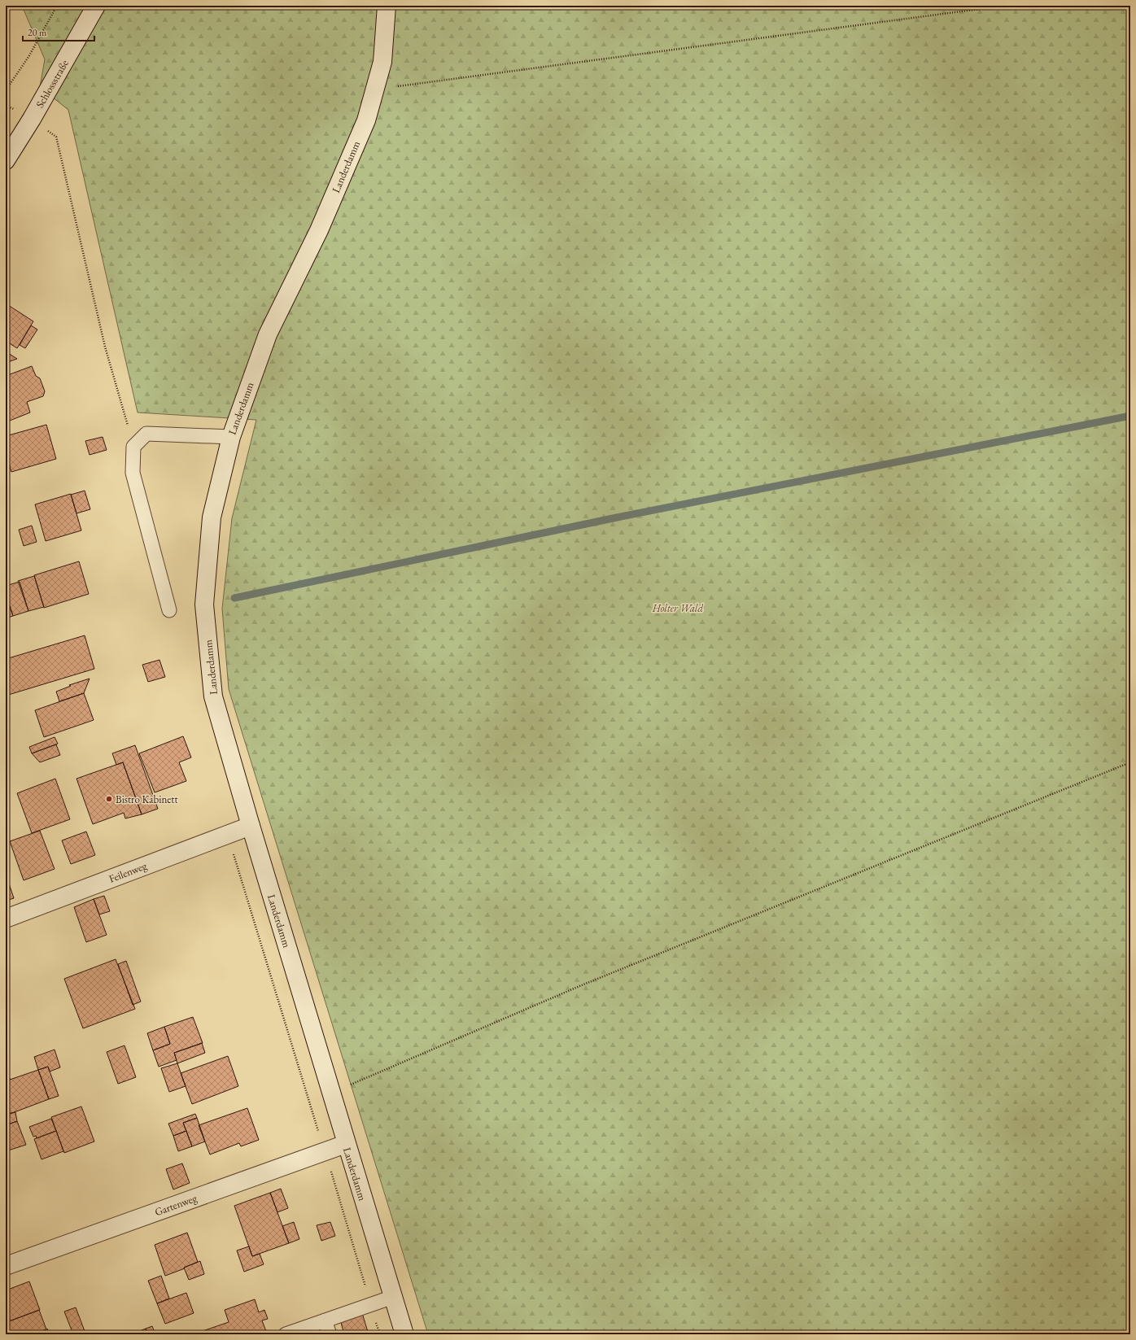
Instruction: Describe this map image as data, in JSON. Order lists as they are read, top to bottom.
{
  "streets": {
    "main road": [
      "Schlossstraße",
      "Landerdamm",
      "Feilenweg",
      "Gartenweg"
    ]
  },
  "crossings": [
    ["Landerdamm", "Feilenweg"],
    ["Landerdamm", "Gartenweg"]
  ],
  "parks": ["Holter Wald"],
  "places": ["Bistro Kabinett"],
  "scale_bar": "20 m"
}
